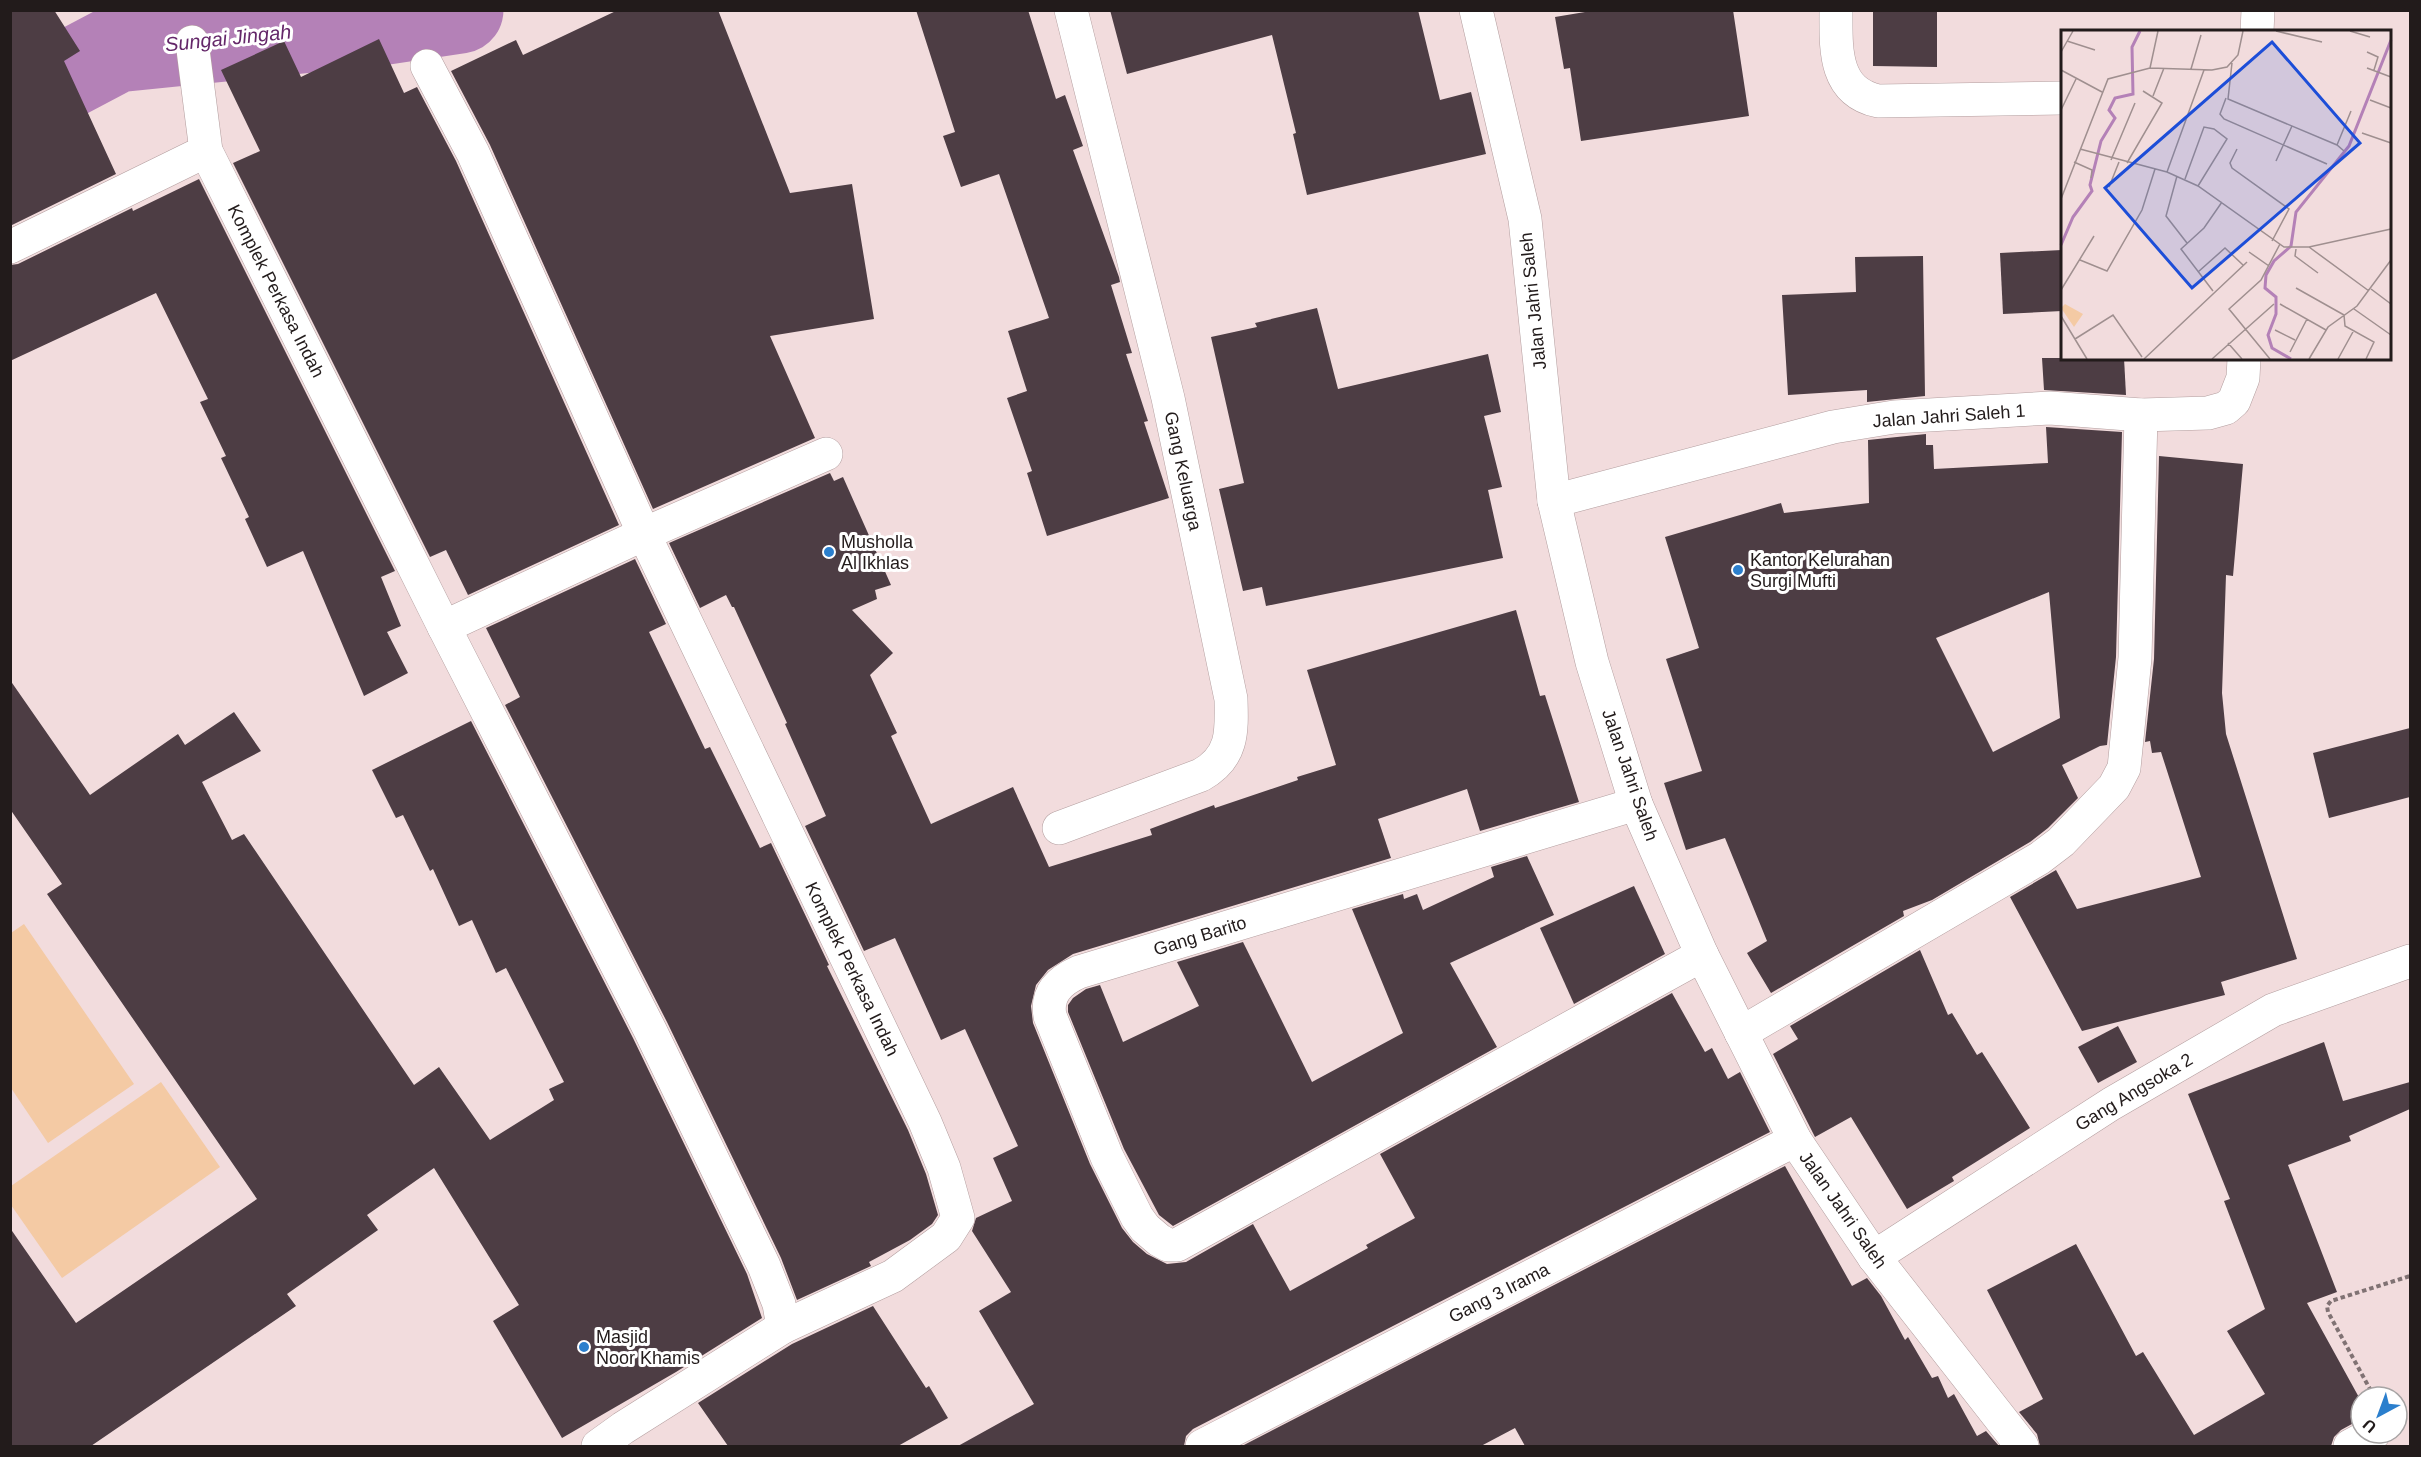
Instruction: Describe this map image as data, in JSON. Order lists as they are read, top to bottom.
{
  "streets": {
    "street": [
      "Komplek Perkasa Indah",
      "Jalan Jahri Saleh",
      "Jalan Jahri Saleh 1",
      "Gang Keluarga",
      "Gang Barito",
      "Gang Angsoka 2",
      "Gang 3 Irama"
    ]
  },
  "crossings": [
    ["Jalan Jahri Saleh", "Jalan Jahri Saleh 1"],
    ["Jalan Jahri Saleh", "Gang Barito"],
    ["Jalan Jahri Saleh", "Gang Angsoka 2"],
    ["Jalan Jahri Saleh", "Gang 3 Irama"]
  ],
  "water": ["Sungai Jingah"],
  "places": ["Musholla Al Ikhlas", "Kantor Kelurahan Surgi Mufti", "Masjid Noor Khamis"],
  "north": "bottom left"
}
